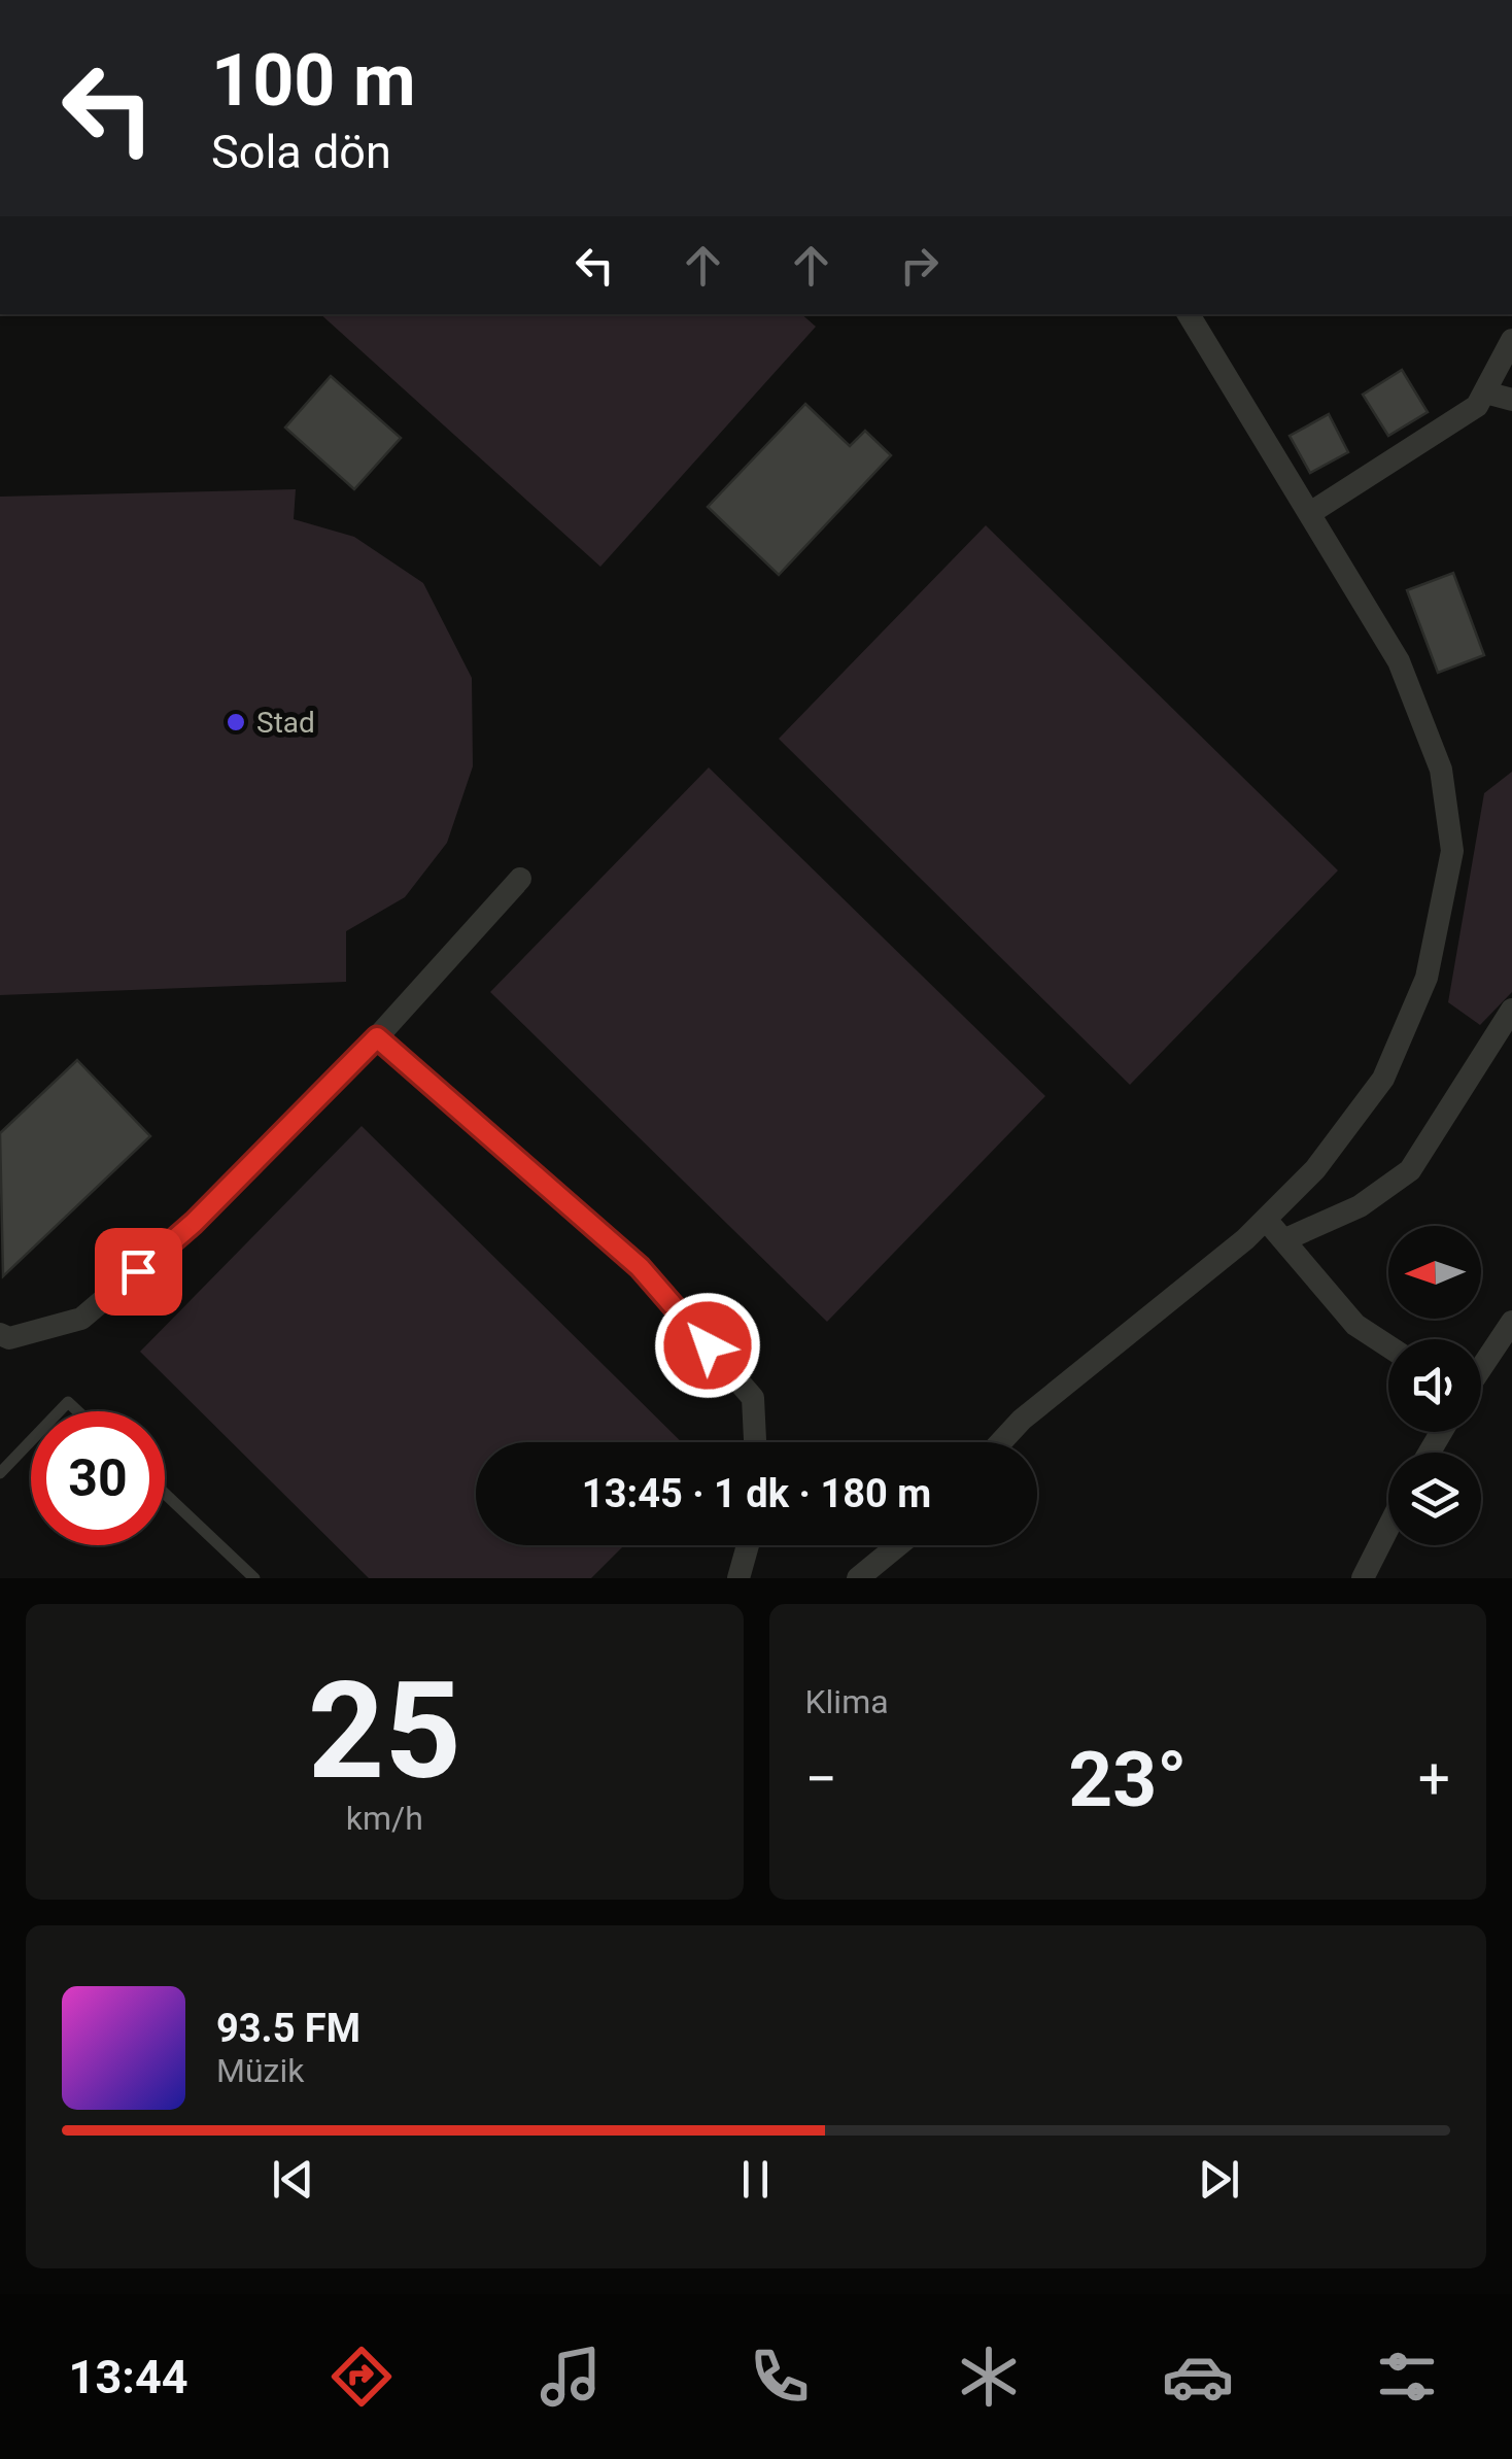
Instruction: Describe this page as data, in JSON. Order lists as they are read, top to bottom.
{
  "places": ["Stad"],
  "north": "left",
  "page": {
    "turn": ["100 m", "Sola dön"],
    "limit": "30",
    "trip": "13:45 · 1 dk · 180 m",
    "tile": [
      ["25", "km/h"],
      "Klima"
    ],
    "heat": ["−", "23°", "+"],
    "song": ["93.5 FM", "Müzik"],
    "tabs": "13:44"
  }
}
